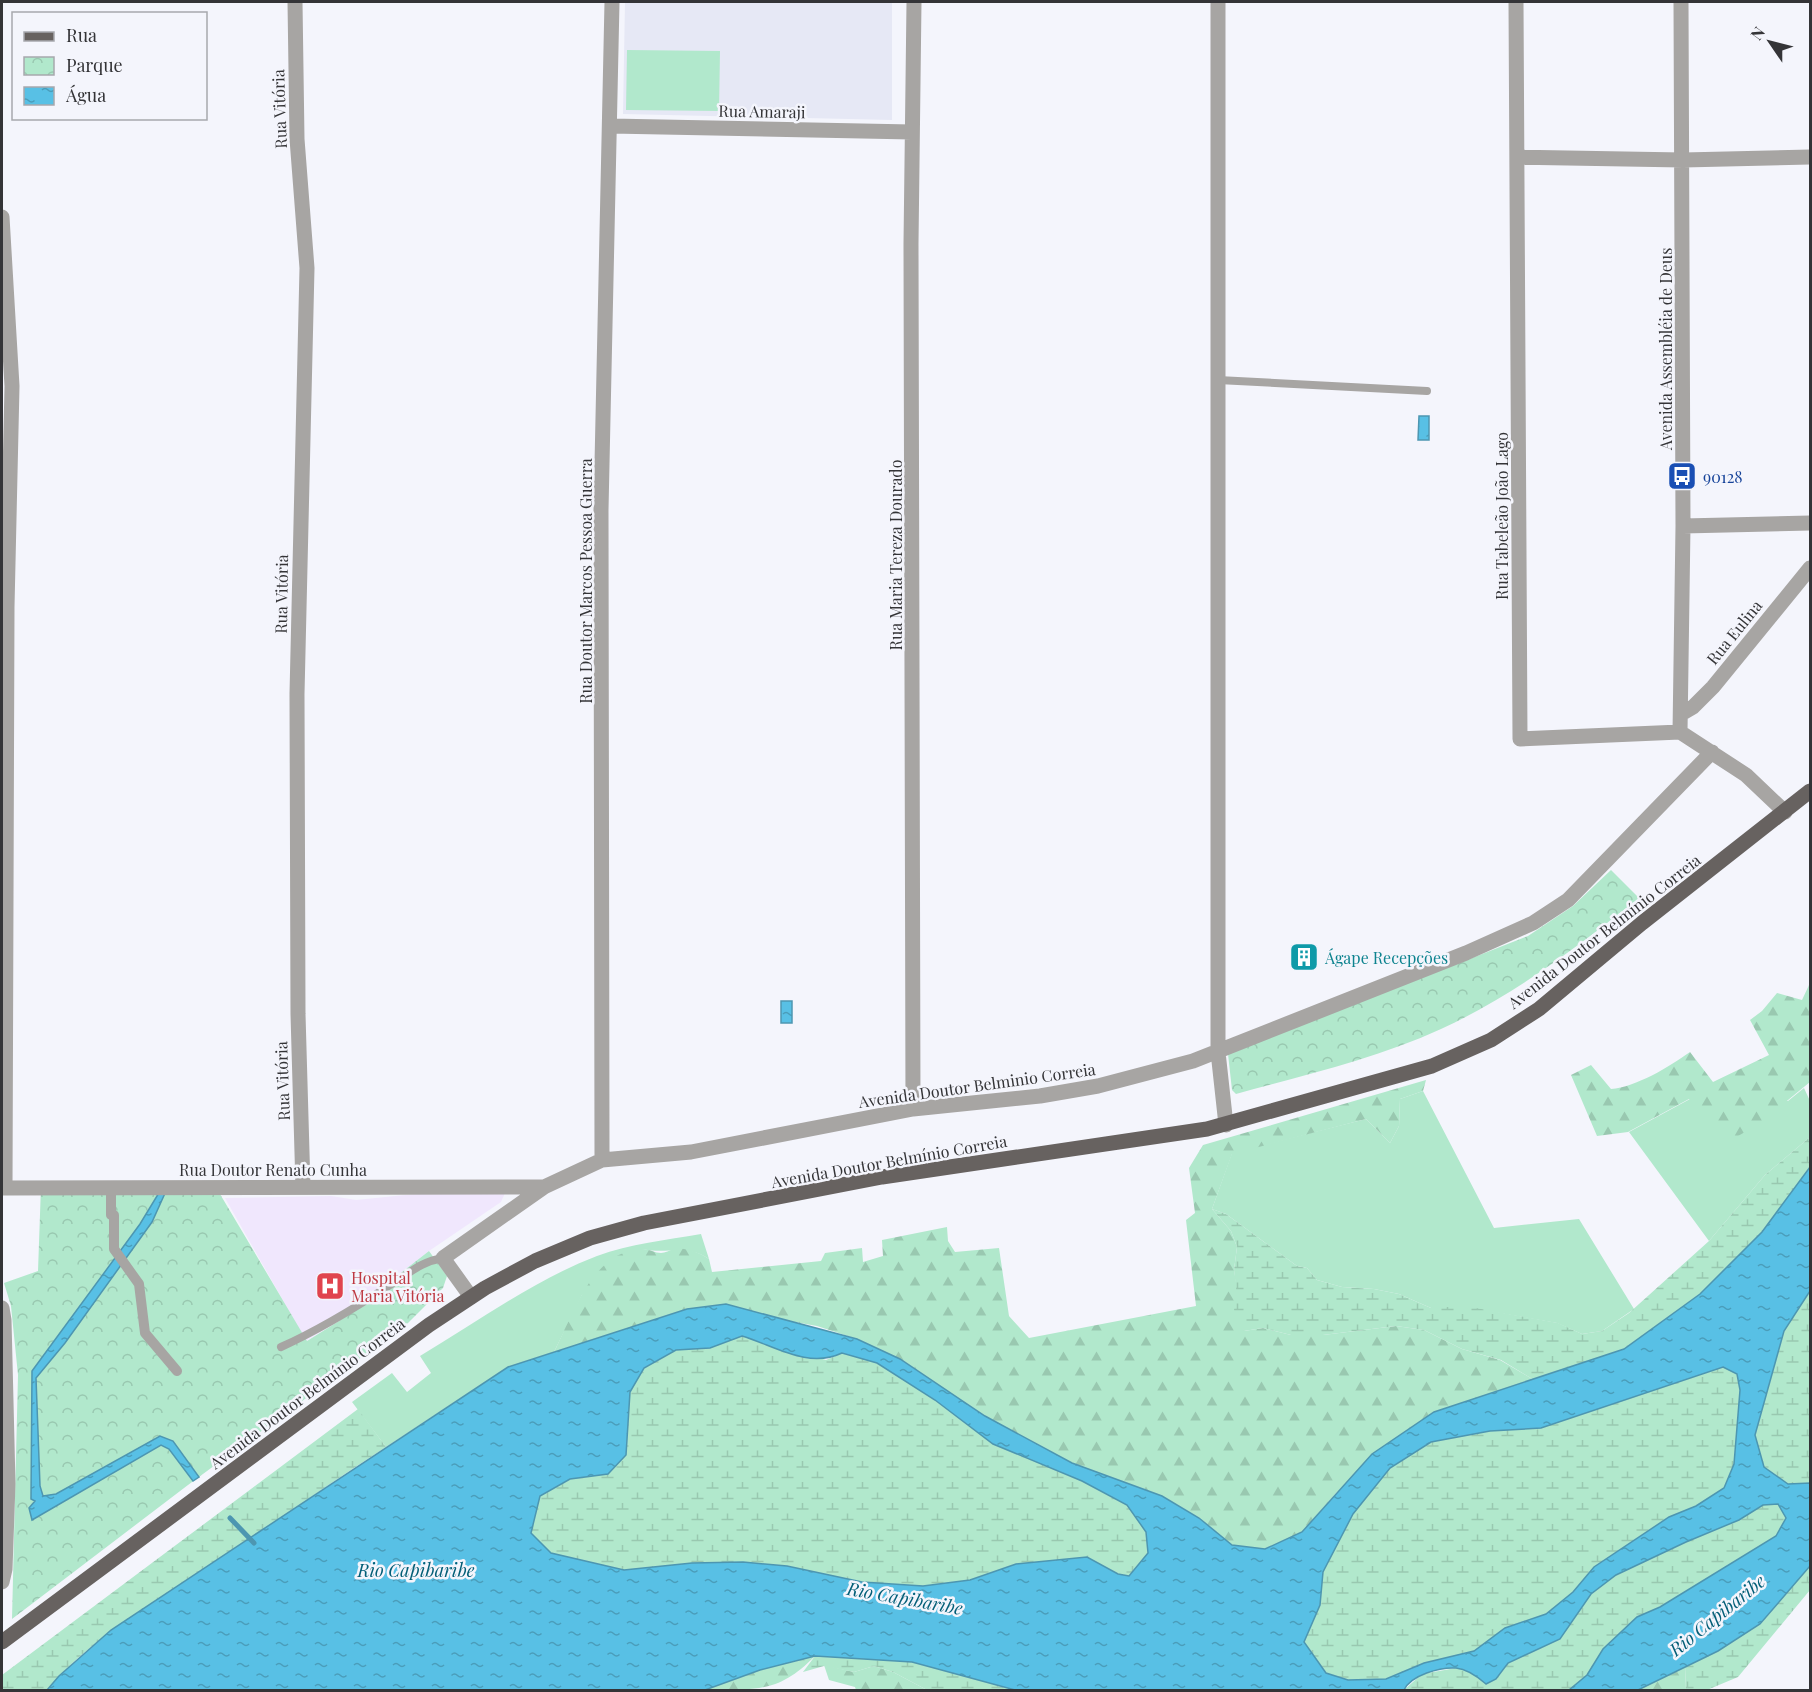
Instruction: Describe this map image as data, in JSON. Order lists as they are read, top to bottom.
{
  "streets": {
    "main road": ["Avenida Doutor Belmínio Correia"],
    "street": [
      "Rua Vitória",
      "Rua Amaraji",
      "Avenida Assembléia de Deus",
      "Rua Tabeleão João Lago",
      "Rua Maria Tereza Dourado",
      "Rua Doutor Marcos Pessoa Guerra",
      "Rua Eulina",
      "Avenida Doutor Belminio Correia",
      "Rua Doutor Renato Cunha"
    ]
  },
  "crossings": [
    ["Rua Vitória", "Rua Doutor Renato Cunha"],
    ["Rua Amaraji", "Rua Maria Tereza Dourado"],
    ["Rua Amaraji", "Rua Doutor Marcos Pessoa Guerra"],
    ["Avenida Assembléia de Deus", "Rua Tabeleão João Lago"],
    ["Avenida Assembléia de Deus", "Rua Eulina"],
    ["Rua Maria Tereza Dourado", "Avenida Doutor Belminio Correia"],
    ["Rua Doutor Marcos Pessoa Guerra", "Avenida Doutor Belminio Correia"],
    ["Avenida Doutor Belminio Correia", "Rua Doutor Renato Cunha"]
  ],
  "water": ["Rio Capibaribe"],
  "places": {
    "bus stop": ["90128"],
    "building": ["Ágape Recepções"],
    "hospital": ["Hospital Maria Vitória"]
  },
  "legend": ["Rua", "Parque", "Água"],
  "north": "top left"
}
